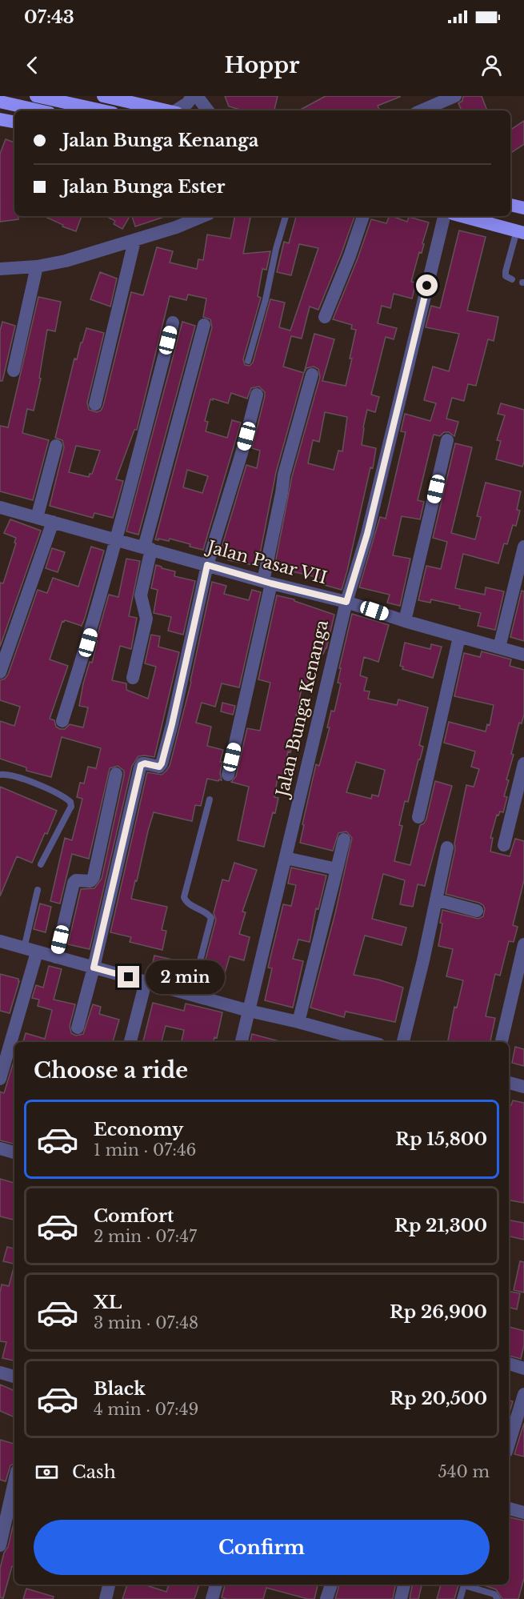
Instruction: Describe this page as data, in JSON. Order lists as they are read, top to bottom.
{
  "streets": {
    "street": ["Jalan Pasar VII", "Jalan Bunga Kenanga"]
  },
  "crossings": [
    ["Jalan Pasar VII", "Jalan Bunga Kenanga"]
  ],
  "page": {
    "status": "07:43",
    "header": "Hoppr",
    "banner": ["Jalan Bunga Kenanga", "Jalan Bunga Ester"],
    "bubble": "2 min",
    "heading": "Choose a ride",
    "list": [
      {
        "name": "Economy",
        "note": "1 min · 07:46",
        "value": "Rp 15,800"
      },
      {
        "name": "Comfort",
        "note": "2 min · 07:47",
        "value": "Rp 21,300"
      },
      {
        "name": "XL",
        "note": "3 min · 07:48",
        "value": "Rp 26,900"
      },
      {
        "name": "Black",
        "note": "4 min · 07:49",
        "value": "Rp 20,500"
      }
    ],
    "pay": ["Cash", "540 m"],
    "buttons": "Confirm"
  }
}
